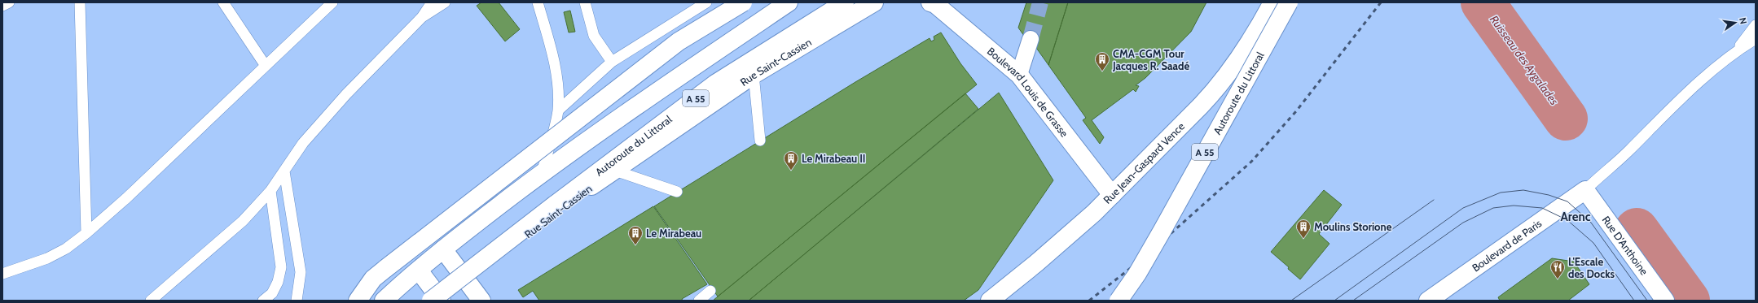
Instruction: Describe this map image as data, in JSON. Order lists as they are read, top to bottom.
{
  "streets": {
    "main road": [
      "Rue Saint-Cassien",
      "Autoroute du Littoral",
      "Boulevard Louis de Grasse",
      "A 55",
      "Rue Jean-Gaspard Vence",
      "Boulevard de Paris",
      "Rue D'Anthoine"
    ]
  },
  "crossings": [
    ["Boulevard Louis de Grasse", "Rue Jean-Gaspard Vence"],
    ["Boulevard de Paris", "Rue D'Anthoine"]
  ],
  "districts": ["Arenc"],
  "water": ["Ruisseau des Aygalades"],
  "places": {
    "building": [
      "CMA-CGM Tour Jacques R. Saadé",
      "Le Mirabeau II",
      "Moulins Storione",
      "Le Mirabeau"
    ],
    "restaurant": ["L'Escale des Docks"]
  },
  "north": "right"
}
